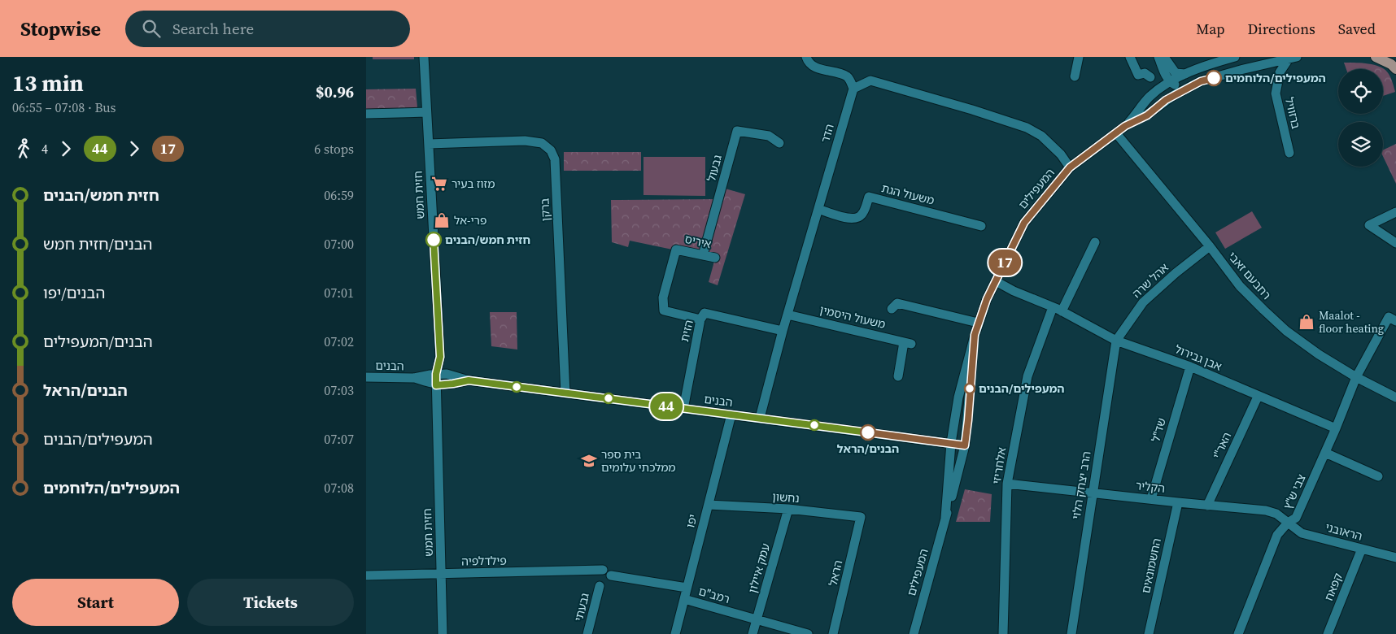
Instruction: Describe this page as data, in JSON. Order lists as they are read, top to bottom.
{
  "streets": {
    "street": [
      "ברזוויל",
      "הדר",
      "גבעול",
      "המעפילים",
      "משעול הגת",
      "חזית חמש",
      "ברקן",
      "איריס",
      "רחבעם זאבי",
      "אהל שרה",
      "משעול היסמין",
      "הזית",
      "אבן גבירול",
      "הבנים",
      "שד\"ל",
      "האר\"י",
      "אלחריזי",
      "הרב יצחק הלוי",
      "הקליר",
      "צבי ש\"ץ",
      "נחשון",
      "יפו",
      "הראובני",
      "פילדלפיה",
      "החשמונאים",
      "עמק איילון",
      "הראל",
      "קפאח",
      "רמב\"ם",
      "גבעתי"
    ]
  },
  "crossings": [
    ["ברזוויל", "המעפילים"],
    ["הדר", "משעול הגת"],
    ["הדר", "משעול היסמין"],
    ["הדר", "הזית"],
    ["הדר", "הבנים"],
    ["גבעול", "איריס"],
    ["המעפילים", "רחבעם זאבי"],
    ["המעפילים", "משעול היסמין"],
    ["המעפילים", "אבן גבירול"],
    ["המעפילים", "הבנים"],
    ["חזית חמש", "ברקן"],
    ["חזית חמש", "הבנים"],
    ["חזית חמש", "פילדלפיה"],
    ["ברקן", "הבנים"],
    ["איריס", "הזית"],
    ["רחבעם זאבי", "אהל שרה"],
    ["רחבעם זאבי", "צבי ש\"ץ"],
    ["אהל שרה", "אבן גבירול"],
    ["אהל שרה", "הרב יצחק הלוי"],
    ["הזית", "הבנים"],
    ["אבן גבירול", "שד\"ל"],
    ["אבן גבירול", "האר\"י"],
    ["אבן גבירול", "אלחריזי"],
    ["אבן גבירול", "הרב יצחק הלוי"],
    ["אבן גבירול", "צבי ש\"ץ"],
    ["הבנים", "יפו"],
    ["שד\"ל", "הקליר"],
    ["האר\"י", "הקליר"],
    ["אלחריזי", "הקליר"],
    ["הרב יצחק הלוי", "הקליר"],
    ["הקליר", "צבי ש\"ץ"],
    ["הקליר", "הראובני"],
    ["הקליר", "החשמונאים"],
    ["צבי ש\"ץ", "הראובני"],
    ["נחשון", "יפו"],
    ["נחשון", "עמק איילון"],
    ["נחשון", "הראל"],
    ["יפו", "פילדלפיה"],
    ["יפו", "רמב\"ם"],
    ["הראובני", "קפאח"],
    ["עמק איילון", "רמב\"ם"]
  ],
  "places": {
    "other": [
      "המעפילים/הלוחמים",
      "חזית חמש/הבנים",
      "המעפילים/הבנים",
      "הבנים/הראל"
    ],
    "supermarket": ["מזוז בעיר"],
    "shop": ["פרי-אל", "Maalot - floor heating"],
    "school or university": ["בית ספר ממלכתי עלומים"]
  },
  "lines": ["bus line 17", "bus line 44"],
  "page": {
    "header": "Stopwise",
    "search": "Search here",
    "nav": ["Map", "Directions", "Saved"],
    "heading": ["13 min", "06:55 – 07:08 · Bus", "$0.96"],
    "on_map": ["44", "17"],
    "legs": [
      "4",
      "44",
      "17",
      "6 stops"
    ],
    "list": [
      {
        "name": "חזית חמש/הבנים",
        "value": "06:59"
      },
      {
        "name": "הבנים/חזית חמש",
        "value": "07:00"
      },
      {
        "name": "הבנים/יפו",
        "value": "07:01"
      },
      {
        "name": "הבנים/המעפילים",
        "value": "07:02"
      },
      {
        "name": "הבנים/הראל",
        "value": "07:03"
      },
      {
        "name": "המעפילים/הבנים",
        "value": "07:07"
      },
      {
        "name": "המעפילים/הלוחמים",
        "value": "07:08"
      }
    ],
    "buttons": ["Start", "Tickets"]
  }
}
